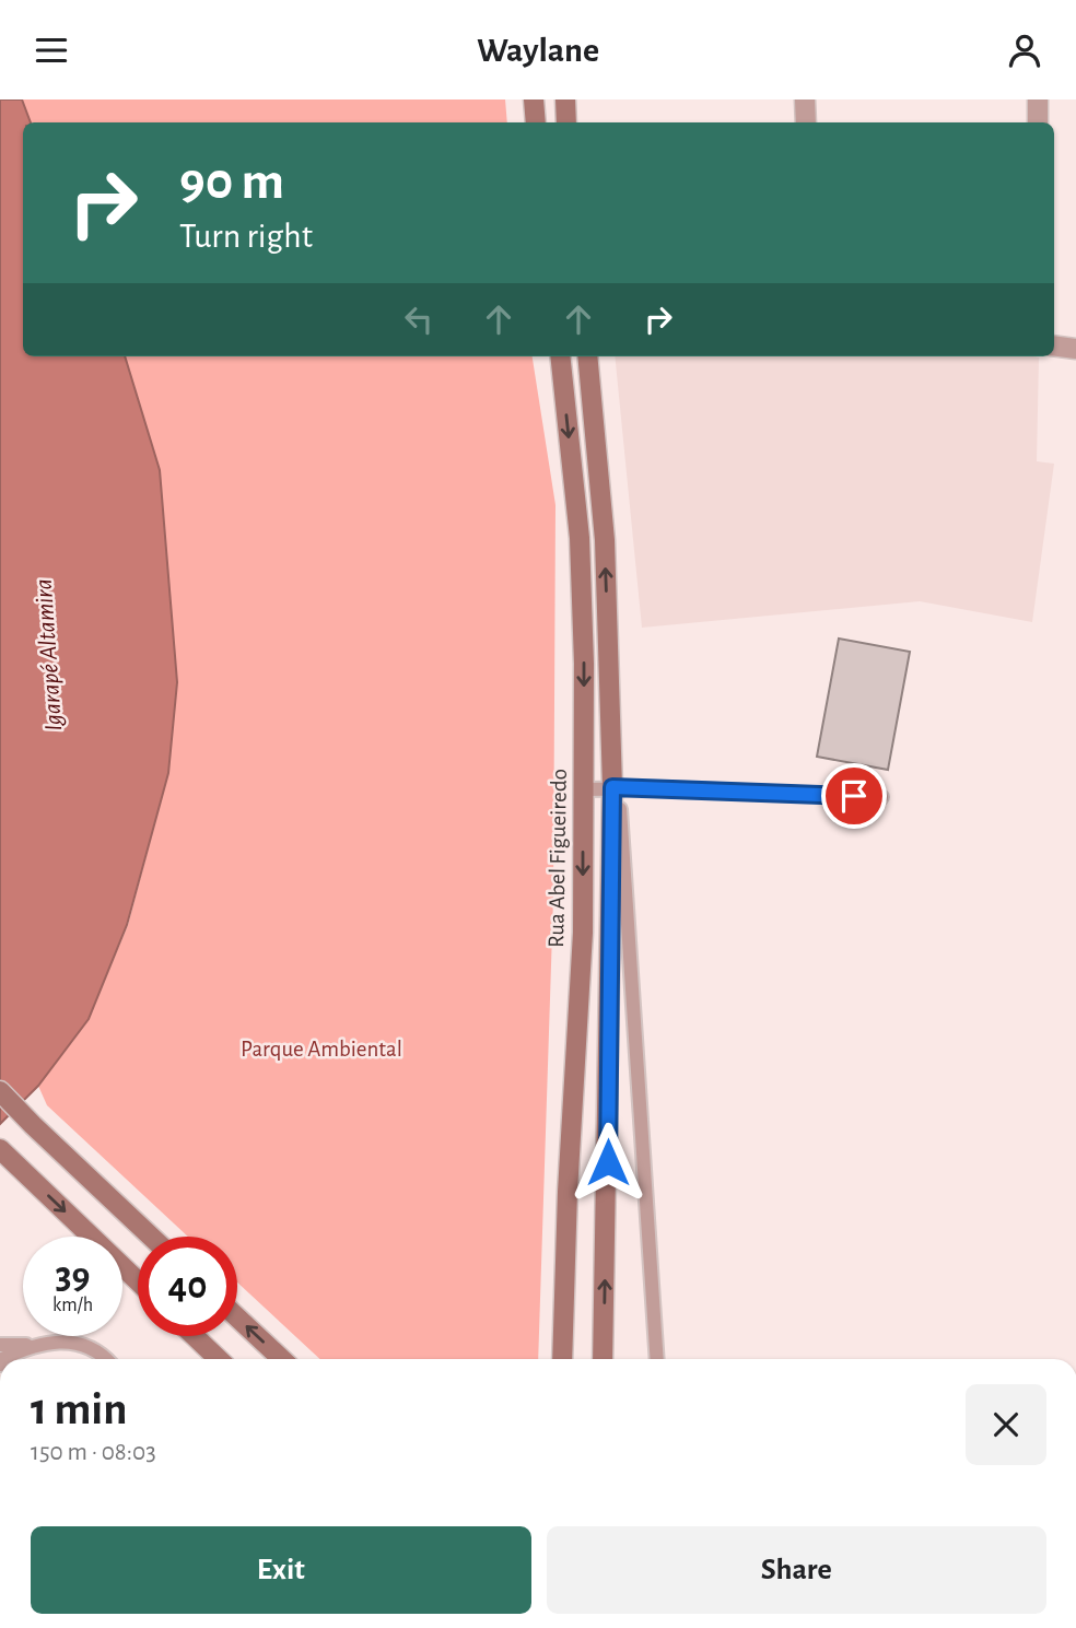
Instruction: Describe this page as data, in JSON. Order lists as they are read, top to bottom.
{
  "streets": {
    "street": ["Rua Abel Figueiredo"]
  },
  "water": ["Igarapé Altamira"],
  "parks": ["Parque Ambiental"],
  "page": {
    "header": "Waylane",
    "turn": ["90 m", "Turn right"],
    "speed": "39 km/h",
    "limit": "40",
    "heading": ["1 min", "150 m · 08:03"],
    "buttons": ["Exit", "Share"]
  }
}
